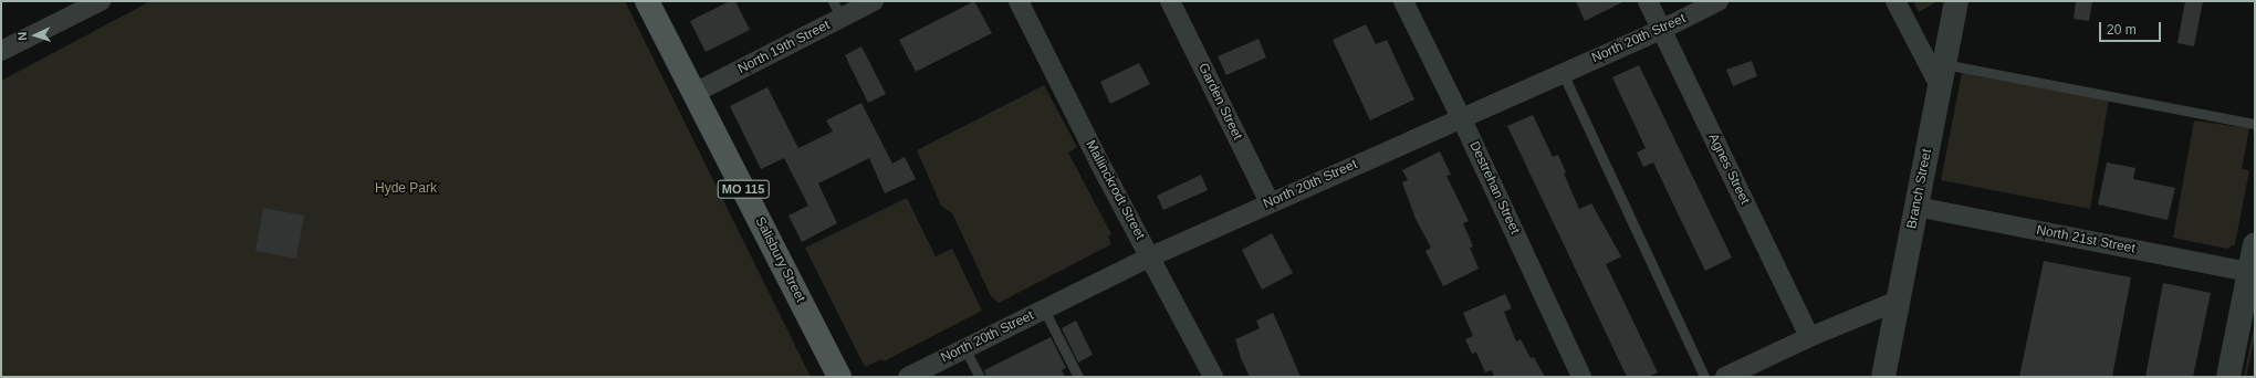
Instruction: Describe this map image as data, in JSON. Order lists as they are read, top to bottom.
{
  "streets": {
    "main road": ["MO 115", "Salisbury Street"],
    "street": [
      "North 20th Street",
      "North 19th Street",
      "Garden Street",
      "Agnes Street",
      "Destrehan Street",
      "Branch Street",
      "Mallinckrodt Street",
      "North 21st Street"
    ]
  },
  "crossings": [
    ["North 20th Street", "Garden Street"],
    ["North 20th Street", "Agnes Street"],
    ["North 20th Street", "Destrehan Street"],
    ["North 20th Street", "Mallinckrodt Street"],
    ["North 19th Street", "Salisbury Street"],
    ["Branch Street", "North 21st Street"]
  ],
  "parks": ["Hyde Park"],
  "scale_bar": "20 m",
  "north": "left"
}
